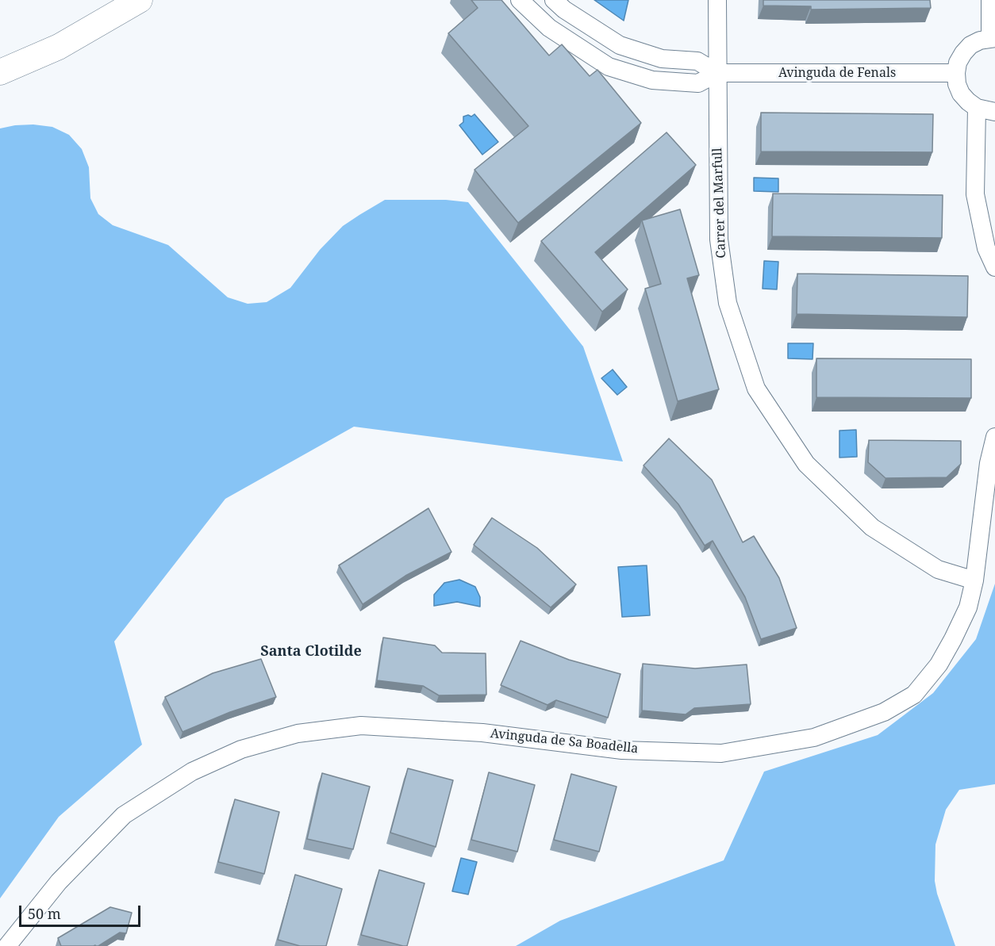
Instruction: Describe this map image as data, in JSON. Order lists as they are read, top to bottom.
{
  "streets": {
    "street": ["Avinguda de Fenals", "Carrer del Marfull", "Avinguda de Sa Boadella"]
  },
  "crossings": [
    ["Avinguda de Fenals", "Carrer del Marfull"],
    ["Carrer del Marfull", "Avinguda de Sa Boadella"]
  ],
  "districts": ["Santa Clotilde"],
  "scale_bar": "50 m"
}
